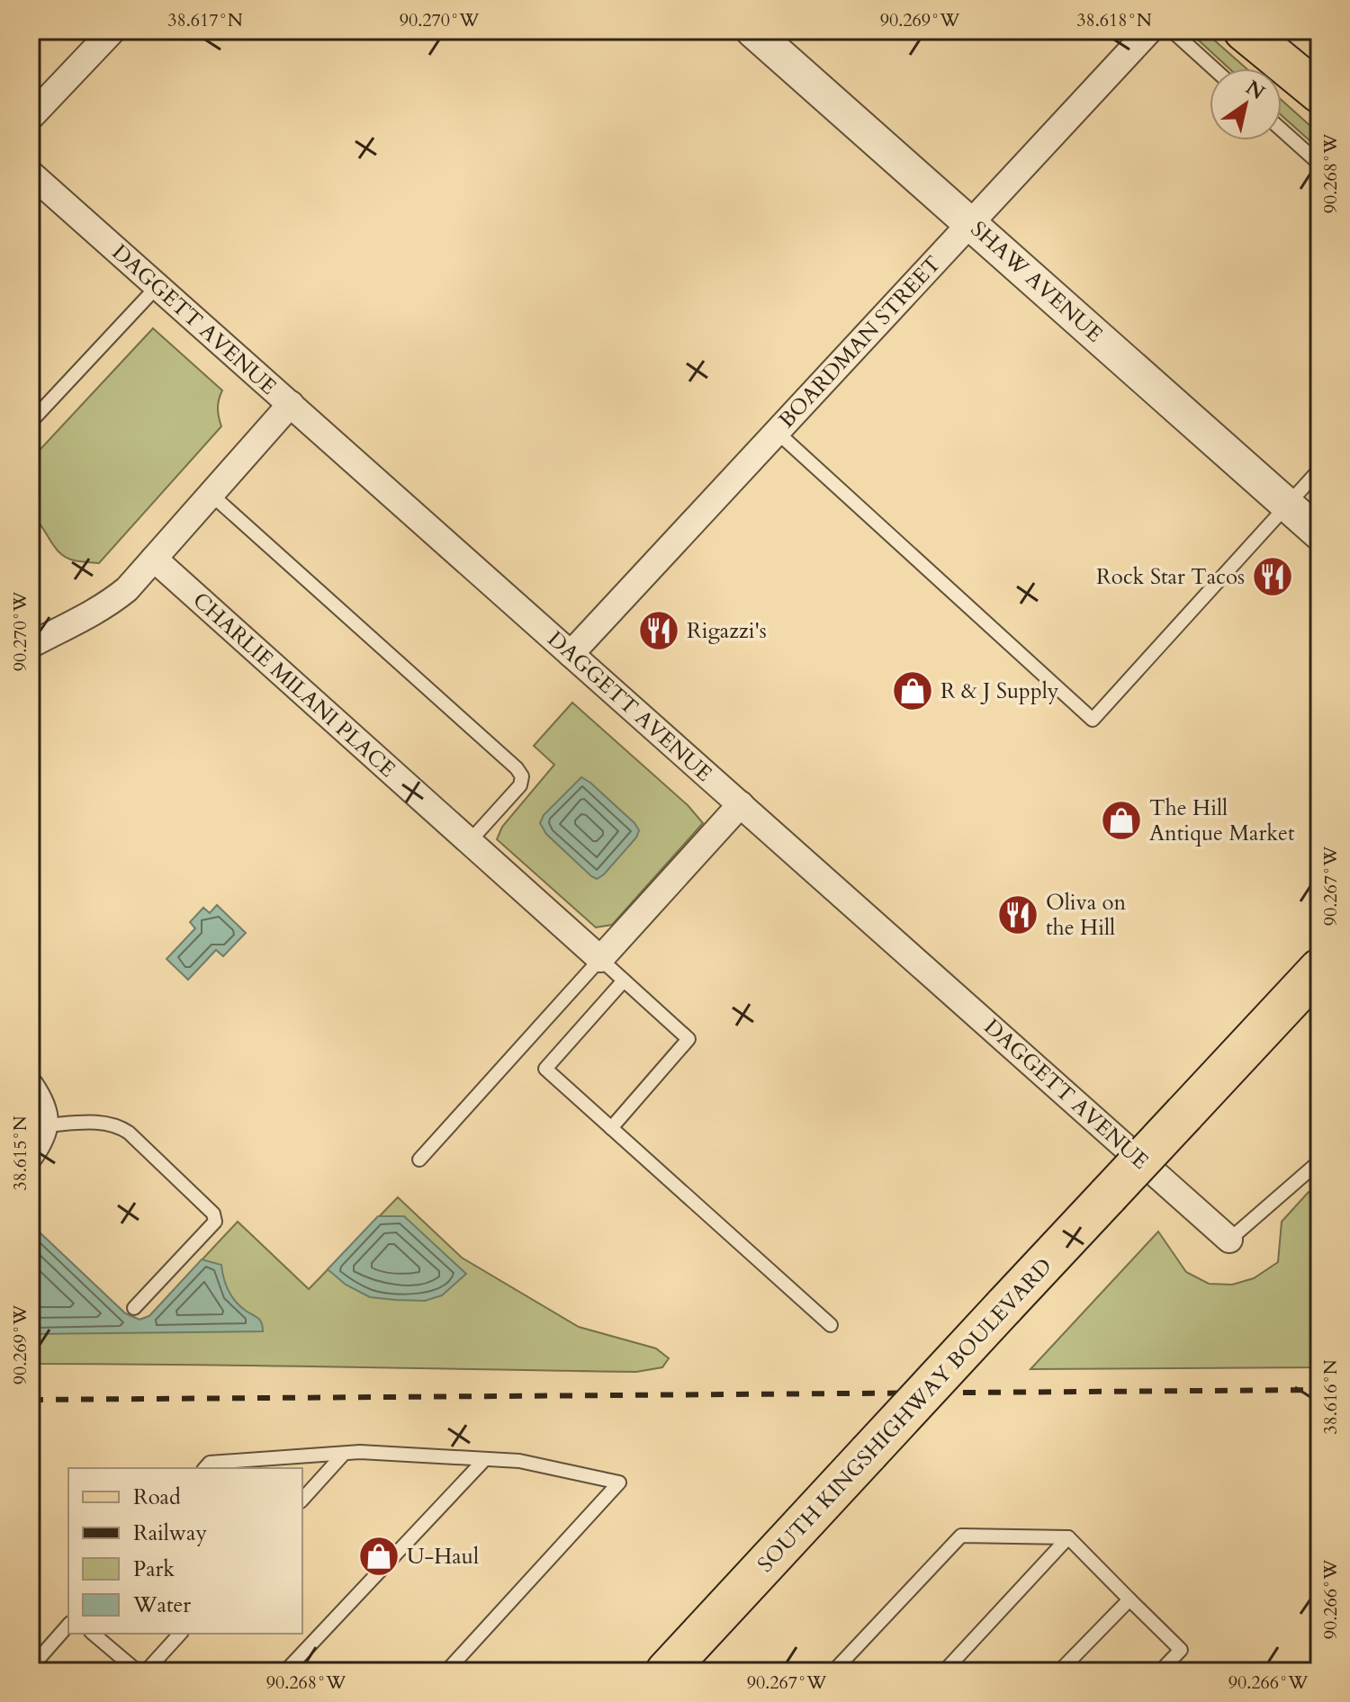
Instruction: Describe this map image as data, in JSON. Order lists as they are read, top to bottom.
{
  "streets": {
    "main road": ["SOUTH KINGSHIGHWAY BOULEVARD"],
    "street": [
      "SHAW AVENUE",
      "DAGGETT AVENUE",
      "BOARDMAN STREET",
      "CHARLIE MILANI PLACE"
    ]
  },
  "crossings": [
    ["SHAW AVENUE", "BOARDMAN STREET"],
    ["DAGGETT AVENUE", "BOARDMAN STREET"]
  ],
  "places": {
    "restaurant": ["Rock Star Tacos", "Rigazzi's", "Oliva on the Hill"],
    "shop": ["R & J Supply", "The Hill Antique Market", "U-Haul"]
  },
  "legend": [
    "Road",
    "Railway",
    "Park",
    "Water"
  ],
  "north": "top right",
  "coordinates": [
    "38.617°N",
    "90.270°W",
    "90.269°W",
    "38.618°N",
    "90.268°W",
    "90.267°W",
    "38.615°N",
    "38.616°N",
    "90.266°W"
  ]
}
